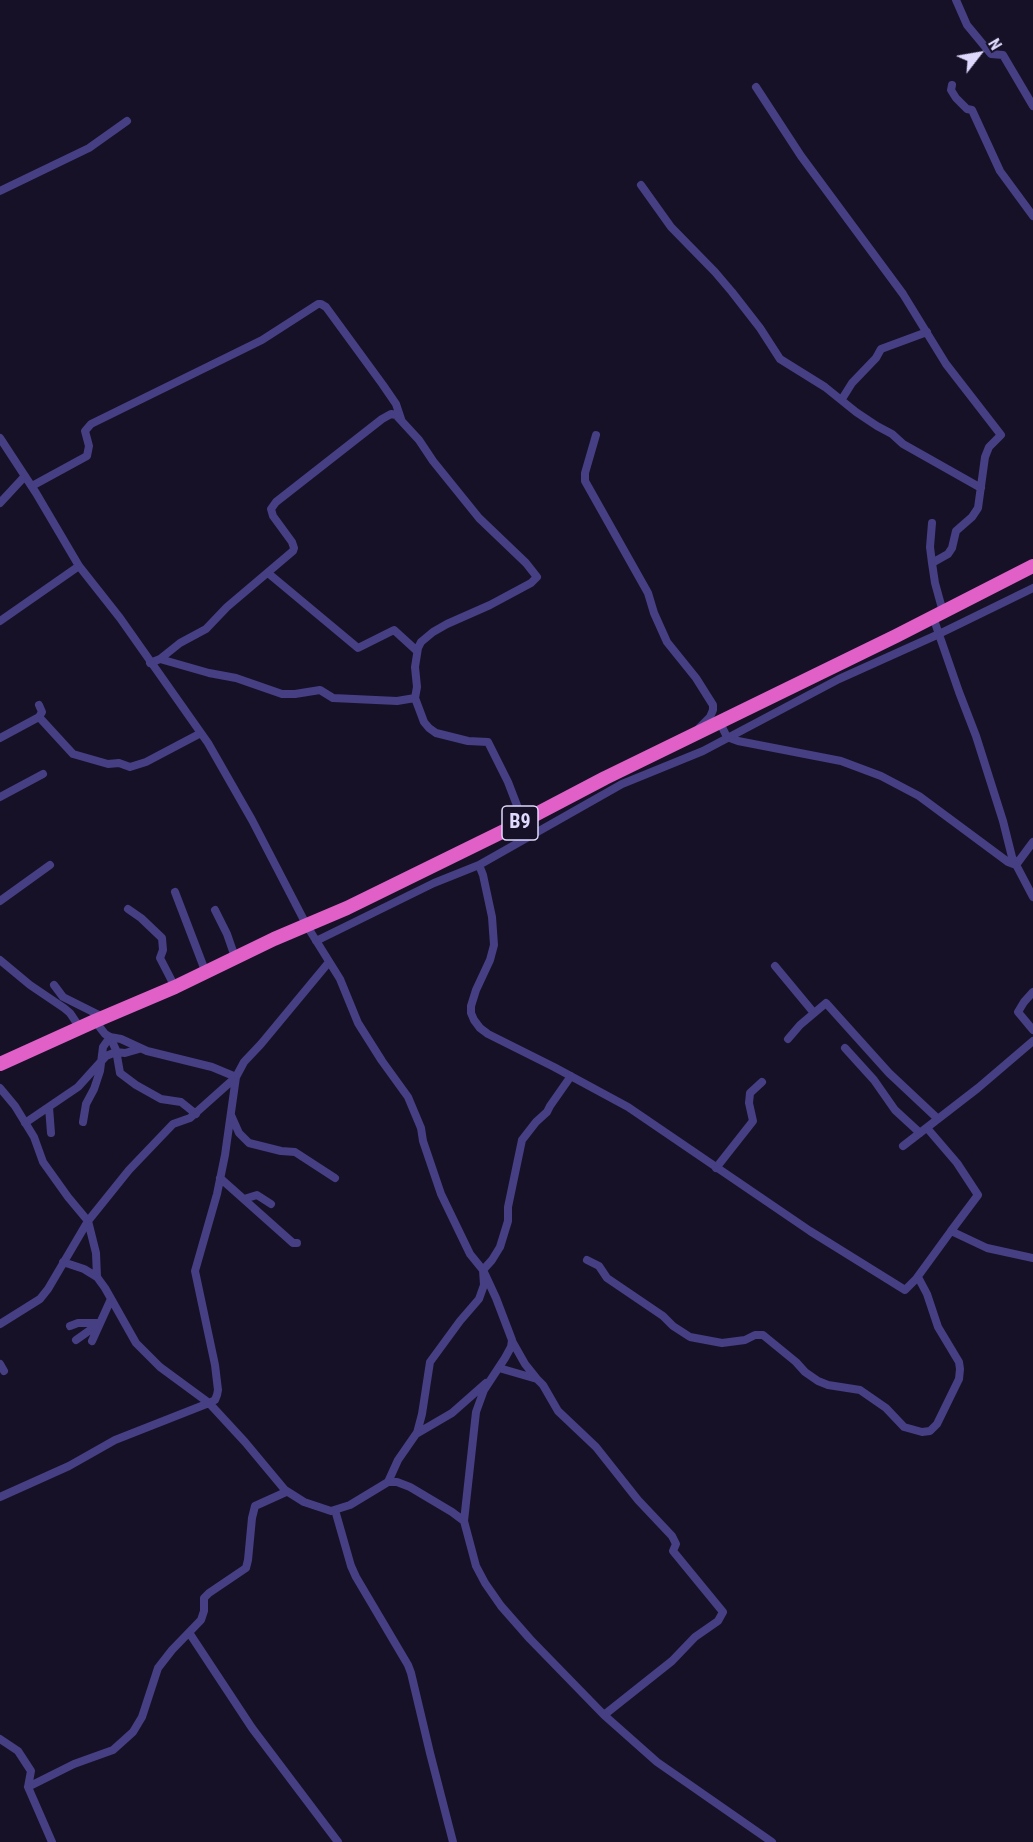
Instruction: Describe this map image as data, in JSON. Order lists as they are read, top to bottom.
{
  "streets": {
    "highway": ["B9"]
  },
  "north": "top right"
}
